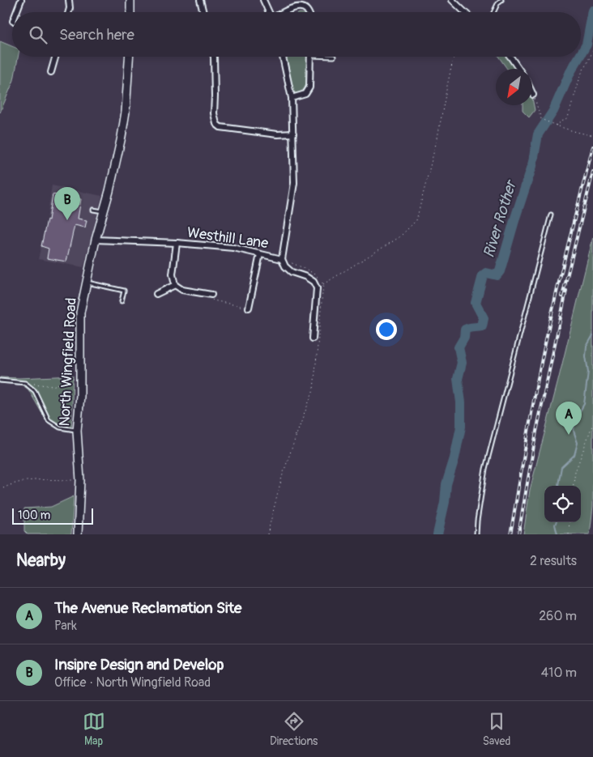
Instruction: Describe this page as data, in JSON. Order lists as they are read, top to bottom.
{
  "streets": {
    "main road": ["North Wingfield Road"],
    "street": ["Westhill Lane"]
  },
  "crossings": [
    ["Westhill Lane", "North Wingfield Road"]
  ],
  "water": ["River Rother"],
  "scale_bar": "100 m",
  "north": "bottom left",
  "page": {
    "search": "Search here",
    "pins": ["B", "A"],
    "scale": "100 m",
    "heading": ["Nearby", "2 results"],
    "list": [
      {
        "mark": "A",
        "name": "The Avenue Reclamation Site",
        "note": "Park",
        "value": "260 m"
      },
      {
        "mark": "B",
        "name": "Insipre Design and Develop",
        "note": "Office · North Wingfield Road",
        "value": "410 m"
      }
    ],
    "nav": ["Map", "Directions", "Saved"]
  }
}
